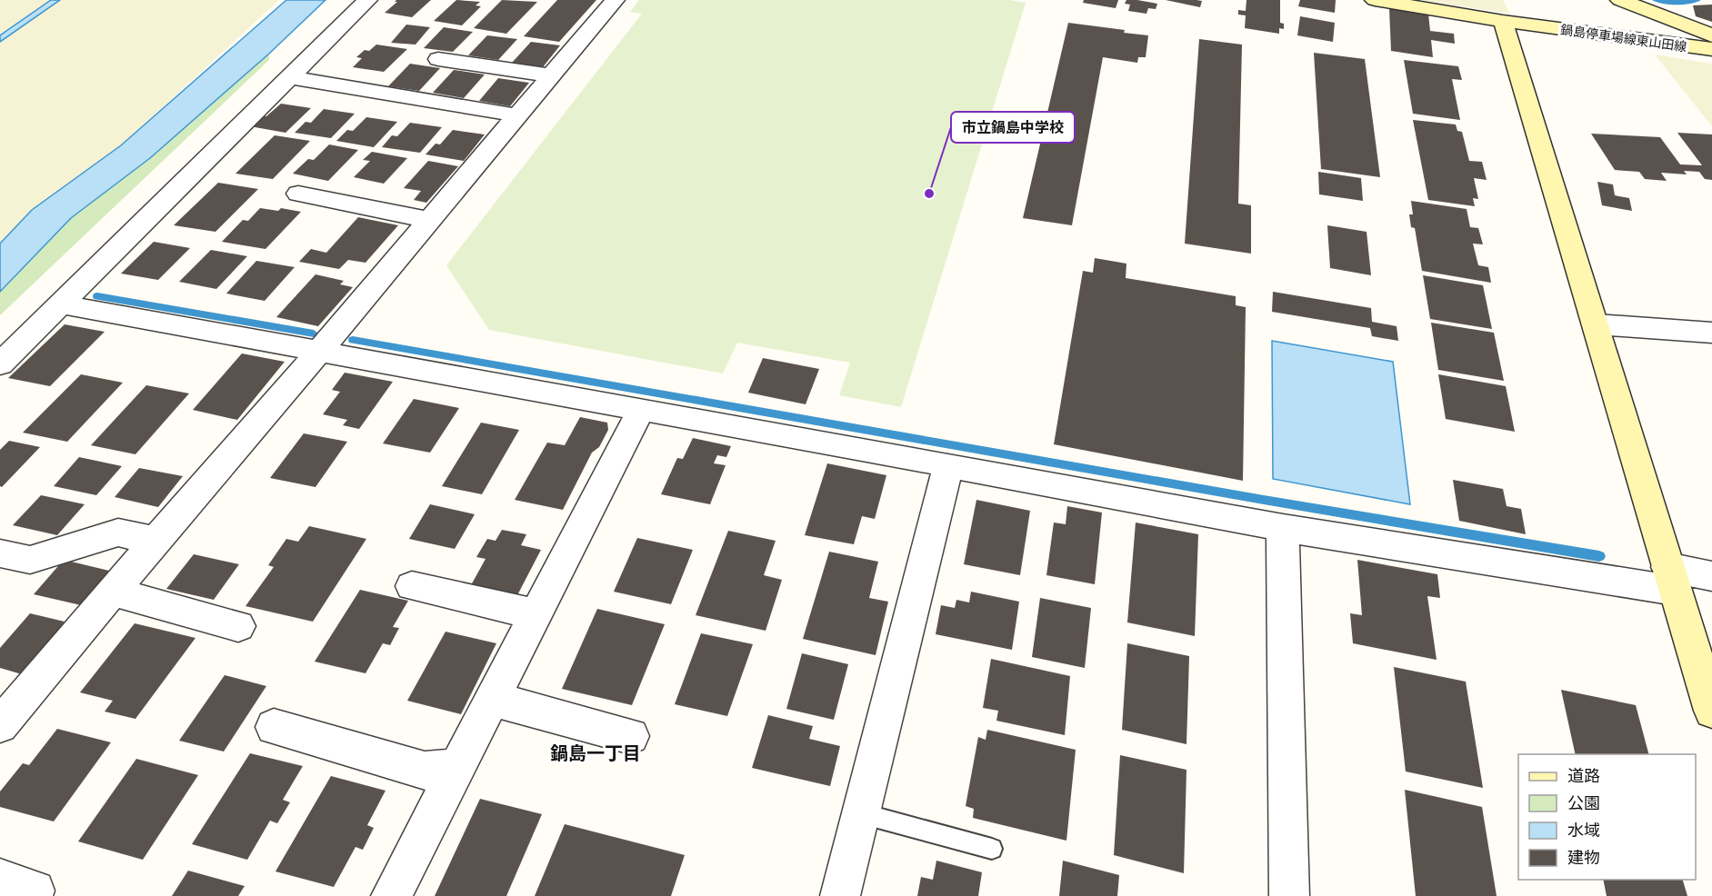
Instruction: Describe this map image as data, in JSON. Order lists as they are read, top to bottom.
{
  "streets": {
    "street": ["鍋島停車場線東山田線"]
  },
  "districts": ["鍋島一丁目"],
  "places": ["市立鍋島中学校"],
  "legend": [
    "道路",
    "公園",
    "水域",
    "建物"
  ]
}
